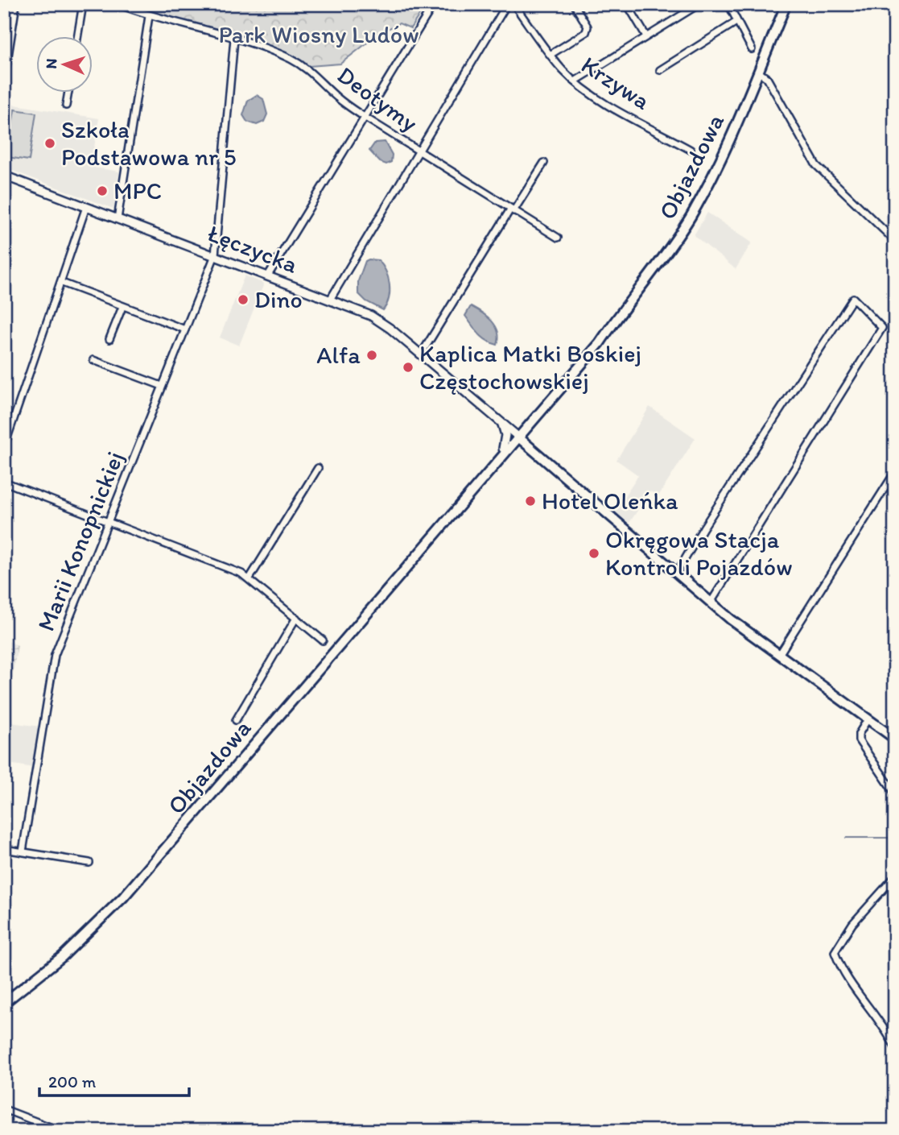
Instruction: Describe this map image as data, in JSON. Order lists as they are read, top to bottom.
{
  "streets": {
    "main road": ["Objazdowa"],
    "street": [
      "Krzywa",
      "Deotymy",
      "Łęczycka",
      "Marii Konopnickiej"
    ]
  },
  "crossings": [
    ["Deotymy", "Marii Konopnickiej"],
    ["Objazdowa", "Łęczycka"],
    ["Łęczycka", "Marii Konopnickiej"]
  ],
  "parks": ["Park Wiosny Ludów"],
  "places": [
    "Szkoła Podstawowa nr 5",
    "MPC",
    "Dino",
    "Alfa",
    "Kaplica Matki Boskiej Częstochowskiej",
    "Hotel Oleńka",
    "Okręgowa Stacja Kontroli Pojazdów"
  ],
  "scale_bar": "200 m",
  "north": "left"
}
